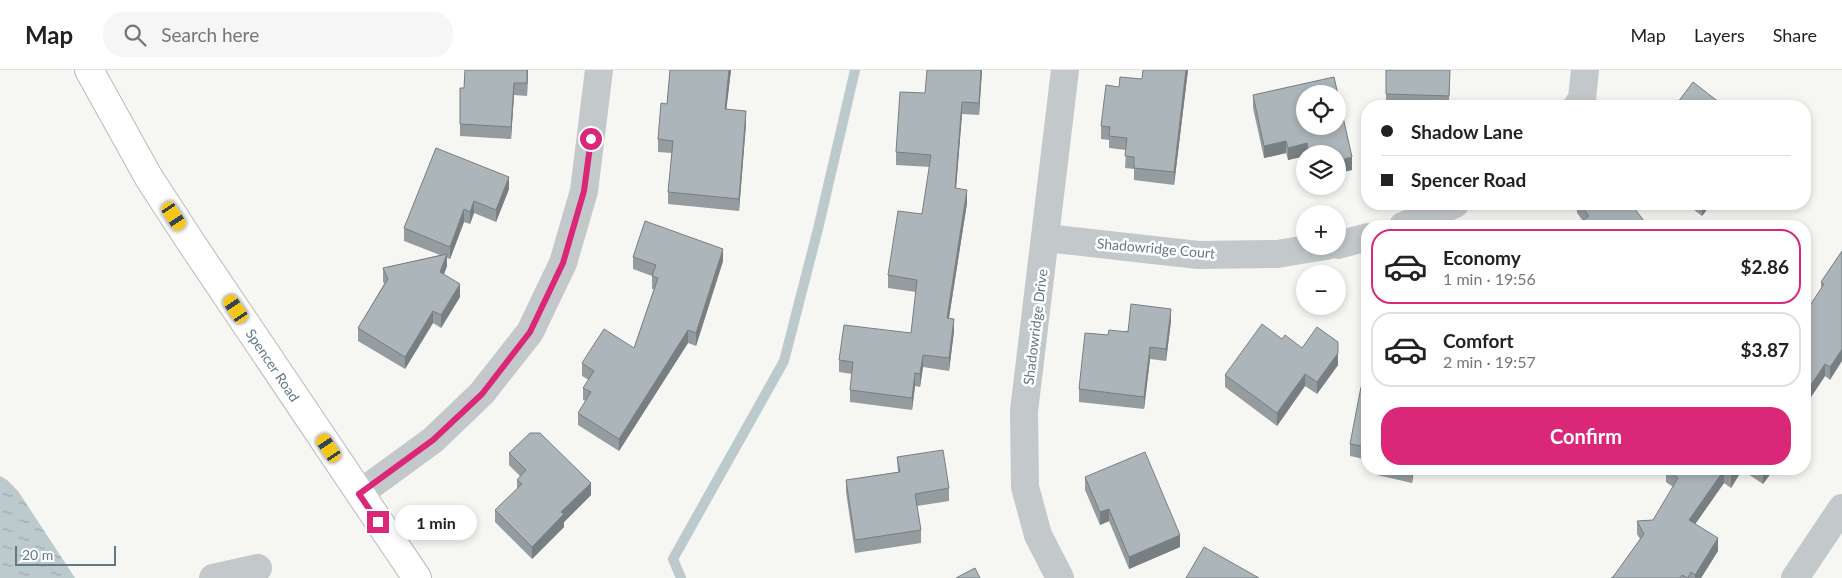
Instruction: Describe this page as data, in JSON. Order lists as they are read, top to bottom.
{
  "streets": {
    "main road": ["Spencer Road"],
    "street": ["Shadowridge Court", "Shadowridge Drive"]
  },
  "crossings": [
    ["Shadowridge Court", "Shadowridge Drive"]
  ],
  "scale_bar": "20 m",
  "page": {
    "header": "Map",
    "search": "Search here",
    "nav": ["Map", "Layers", "Share"],
    "map_buttons": ["+", "−"],
    "banner": ["Shadow Lane", "Spencer Road"],
    "list": [
      {
        "name": "Economy",
        "note": "1 min · 19:56",
        "value": "$2.86"
      },
      {
        "name": "Comfort",
        "note": "2 min · 19:57",
        "value": "$3.87"
      }
    ],
    "buttons": "Confirm",
    "bubble": "1 min",
    "scale": "20 m"
  }
}
